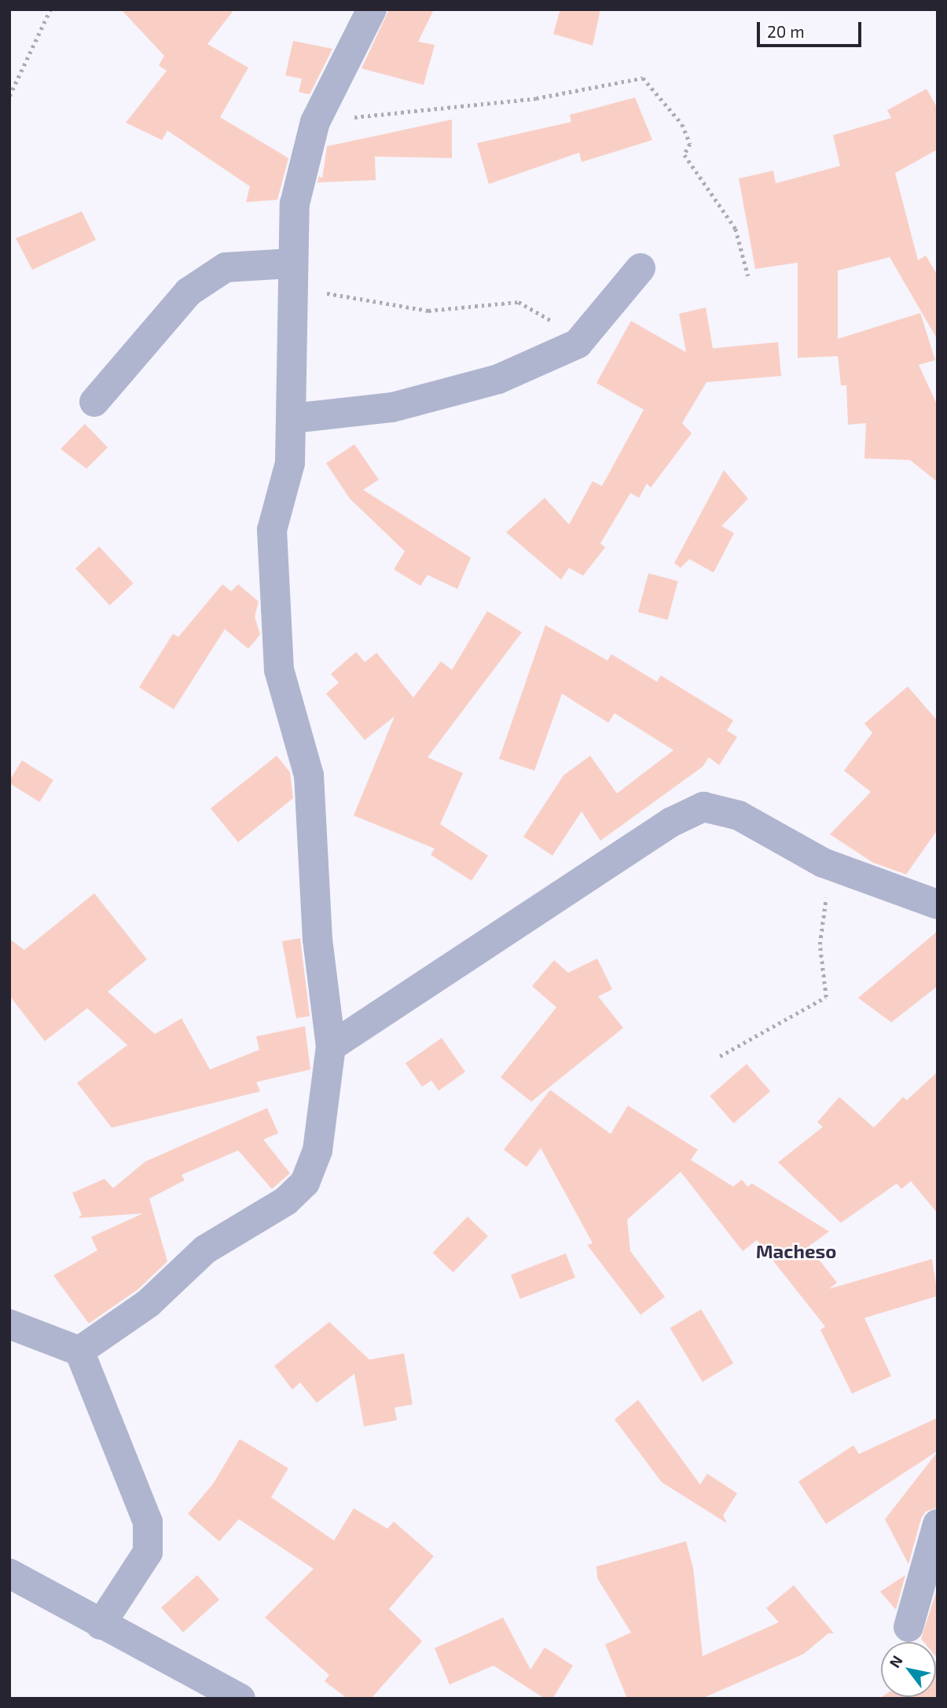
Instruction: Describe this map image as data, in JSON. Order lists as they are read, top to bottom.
{
  "districts": ["Macheso"],
  "scale_bar": "20 m",
  "north": "top left"
}
